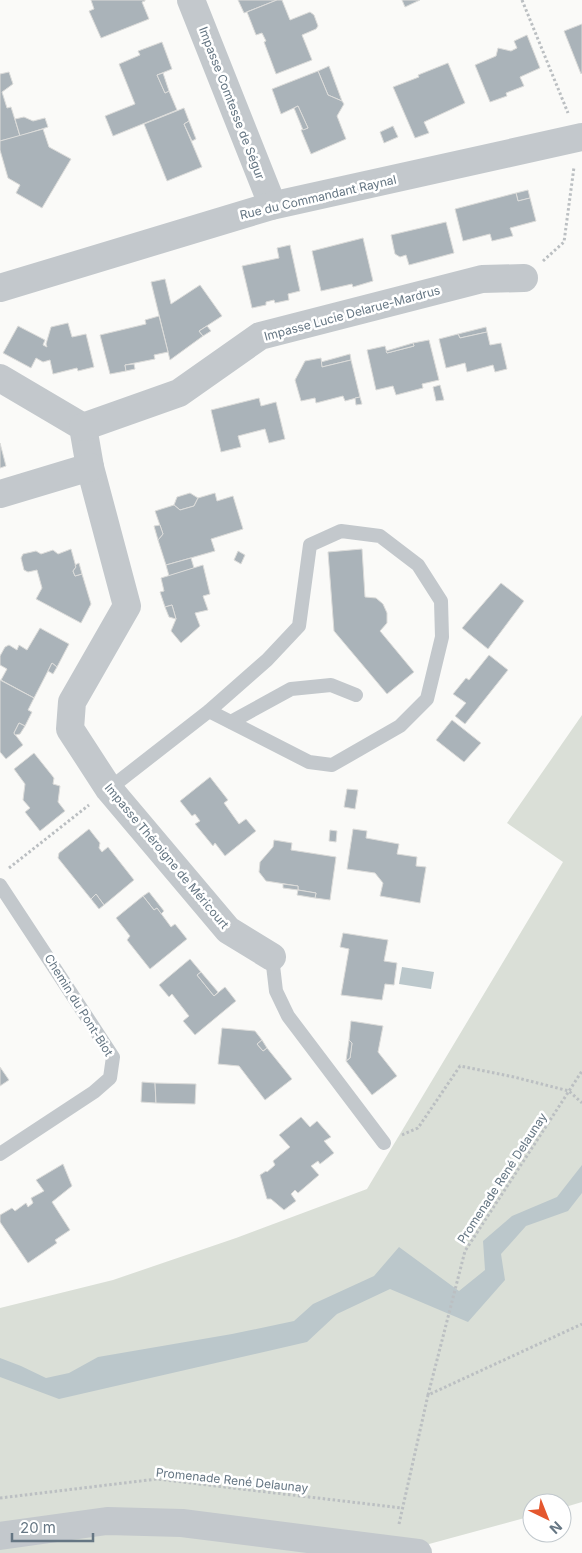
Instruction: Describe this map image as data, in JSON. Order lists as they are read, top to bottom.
{
  "streets": {
    "street": [
      "Impasse Comtesse de Ségur",
      "Rue du Commandant Raynal",
      "Impasse Lucie Delarue-Mardrus",
      "Impasse Théroigne de Méricourt"
    ],
    "lane": ["Chemin du Pont-Biot"],
    "path": ["Promenade René Delaunay"]
  },
  "crossings": [
    ["Impasse Comtesse de Ségur", "Rue du Commandant Raynal"],
    ["Impasse Lucie Delarue-Mardrus", "Impasse Théroigne de Méricourt"]
  ],
  "scale_bar": "20 m",
  "north": "bottom right"
}
